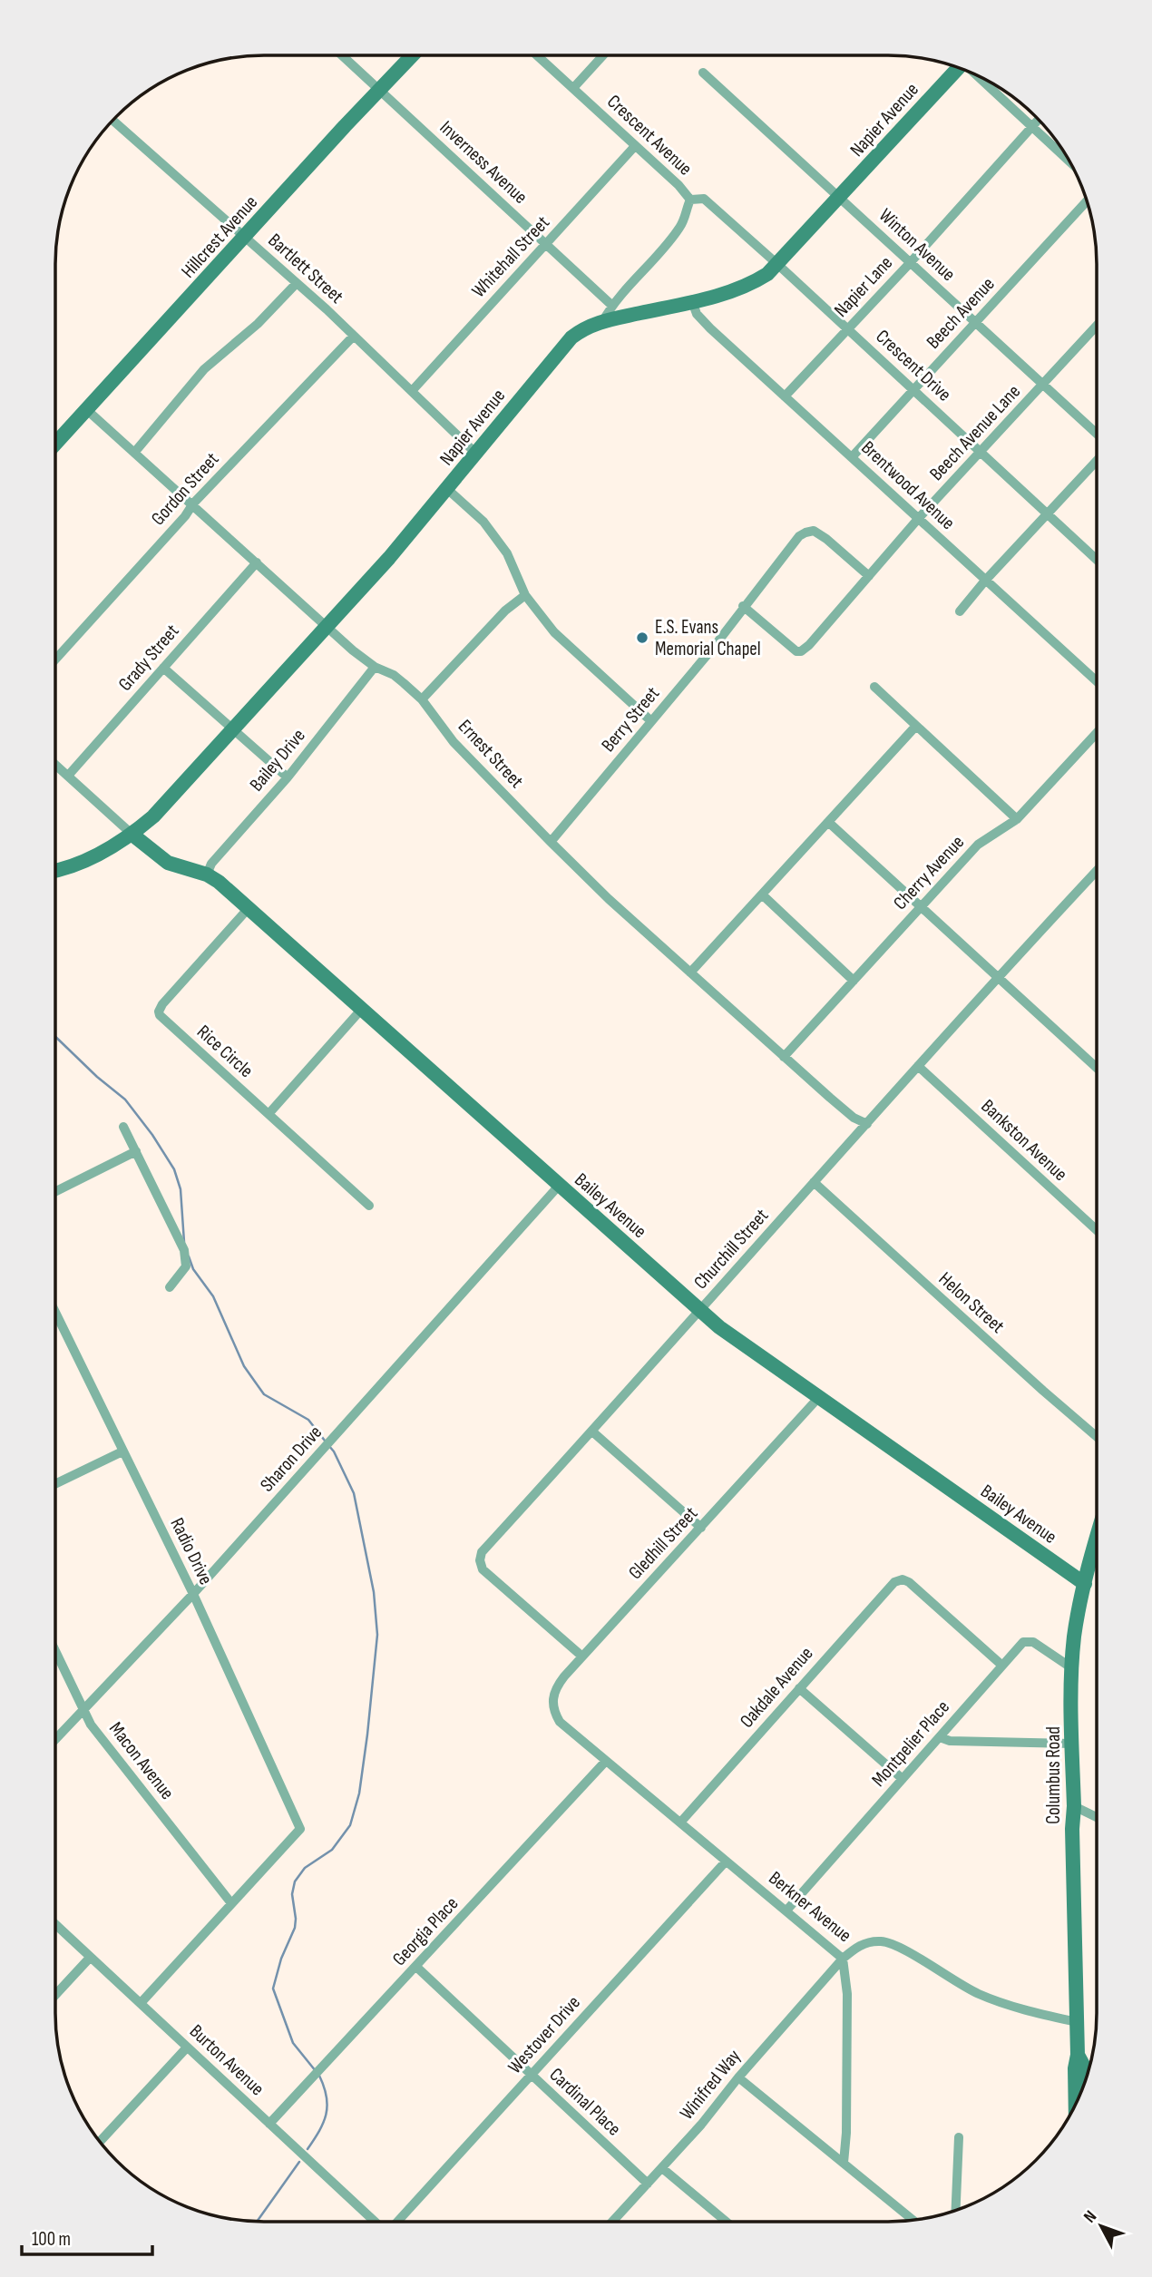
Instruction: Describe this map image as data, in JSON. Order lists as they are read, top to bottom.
{
  "streets": {
    "street": [
      "Napier Avenue",
      "Crescent Avenue",
      "Inverness Avenue",
      "Hillcrest Avenue",
      "Winton Avenue",
      "Whitehall Street",
      "Bartlett Street",
      "Napier Lane",
      "Beech Avenue",
      "Crescent Drive",
      "Beech Avenue Lane",
      "Brentwood Avenue",
      "Gordon Street",
      "Grady Street",
      "Berry Street",
      "Ernest Street",
      "Bailey Drive",
      "Cherry Avenue",
      "Rice Circle",
      "Bankston Avenue",
      "Bailey Avenue",
      "Churchill Street",
      "Helon Street",
      "Sharon Drive",
      "Gledhill Street",
      "Radio Drive",
      "Oakdale Avenue",
      "Montpelier Place",
      "Macon Avenue",
      "Columbus Road",
      "Berkner Avenue",
      "Georgia Place",
      "Westover Drive",
      "Burton Avenue",
      "Winifred Way",
      "Cardinal Place"
    ]
  },
  "crossings": [
    ["Napier Avenue", "Crescent Avenue"],
    ["Napier Avenue", "Winton Avenue"],
    ["Napier Avenue", "Bartlett Street"],
    ["Napier Avenue", "Crescent Drive"],
    ["Napier Avenue", "Brentwood Avenue"],
    ["Napier Avenue", "Ernest Street"],
    ["Napier Avenue", "Bailey Avenue"],
    ["Crescent Avenue", "Inverness Avenue"],
    ["Crescent Avenue", "Whitehall Street"],
    ["Crescent Avenue", "Crescent Drive"],
    ["Inverness Avenue", "Hillcrest Avenue"],
    ["Inverness Avenue", "Whitehall Street"],
    ["Hillcrest Avenue", "Bartlett Street"],
    ["Hillcrest Avenue", "Ernest Street"],
    ["Winton Avenue", "Napier Lane"],
    ["Winton Avenue", "Beech Avenue"],
    ["Winton Avenue", "Beech Avenue Lane"],
    ["Whitehall Street", "Bartlett Street"],
    ["Bartlett Street", "Gordon Street"],
    ["Napier Lane", "Crescent Drive"],
    ["Napier Lane", "Brentwood Avenue"],
    ["Beech Avenue", "Crescent Drive"],
    ["Beech Avenue", "Brentwood Avenue"],
    ["Crescent Drive", "Beech Avenue Lane"],
    ["Beech Avenue Lane", "Brentwood Avenue"],
    ["Beech Avenue Lane", "Berry Street"],
    ["Gordon Street", "Ernest Street"],
    ["Grady Street", "Ernest Street"],
    ["Berry Street", "Ernest Street"],
    ["Ernest Street", "Bailey Drive"],
    ["Ernest Street", "Cherry Avenue"],
    ["Ernest Street", "Churchill Street"],
    ["Bailey Drive", "Bailey Avenue"],
    ["Rice Circle", "Bailey Avenue"],
    ["Bankston Avenue", "Churchill Street"],
    ["Bailey Avenue", "Churchill Street"],
    ["Bailey Avenue", "Sharon Drive"],
    ["Bailey Avenue", "Gledhill Street"],
    ["Bailey Avenue", "Columbus Road"],
    ["Churchill Street", "Helon Street"],
    ["Churchill Street", "Gledhill Street"],
    ["Sharon Drive", "Radio Drive"],
    ["Sharon Drive", "Macon Avenue"],
    ["Gledhill Street", "Berkner Avenue"],
    ["Radio Drive", "Macon Avenue"],
    ["Oakdale Avenue", "Montpelier Place"],
    ["Oakdale Avenue", "Berkner Avenue"],
    ["Montpelier Place", "Columbus Road"],
    ["Montpelier Place", "Berkner Avenue"],
    ["Columbus Road", "Berkner Avenue"],
    ["Berkner Avenue", "Georgia Place"],
    ["Berkner Avenue", "Westover Drive"],
    ["Berkner Avenue", "Winifred Way"],
    ["Georgia Place", "Burton Avenue"],
    ["Georgia Place", "Cardinal Place"],
    ["Westover Drive", "Cardinal Place"],
    ["Winifred Way", "Cardinal Place"]
  ],
  "places": ["E.S. Evans Memorial Chapel"],
  "scale_bar": "100 m",
  "north": "top left"
}
